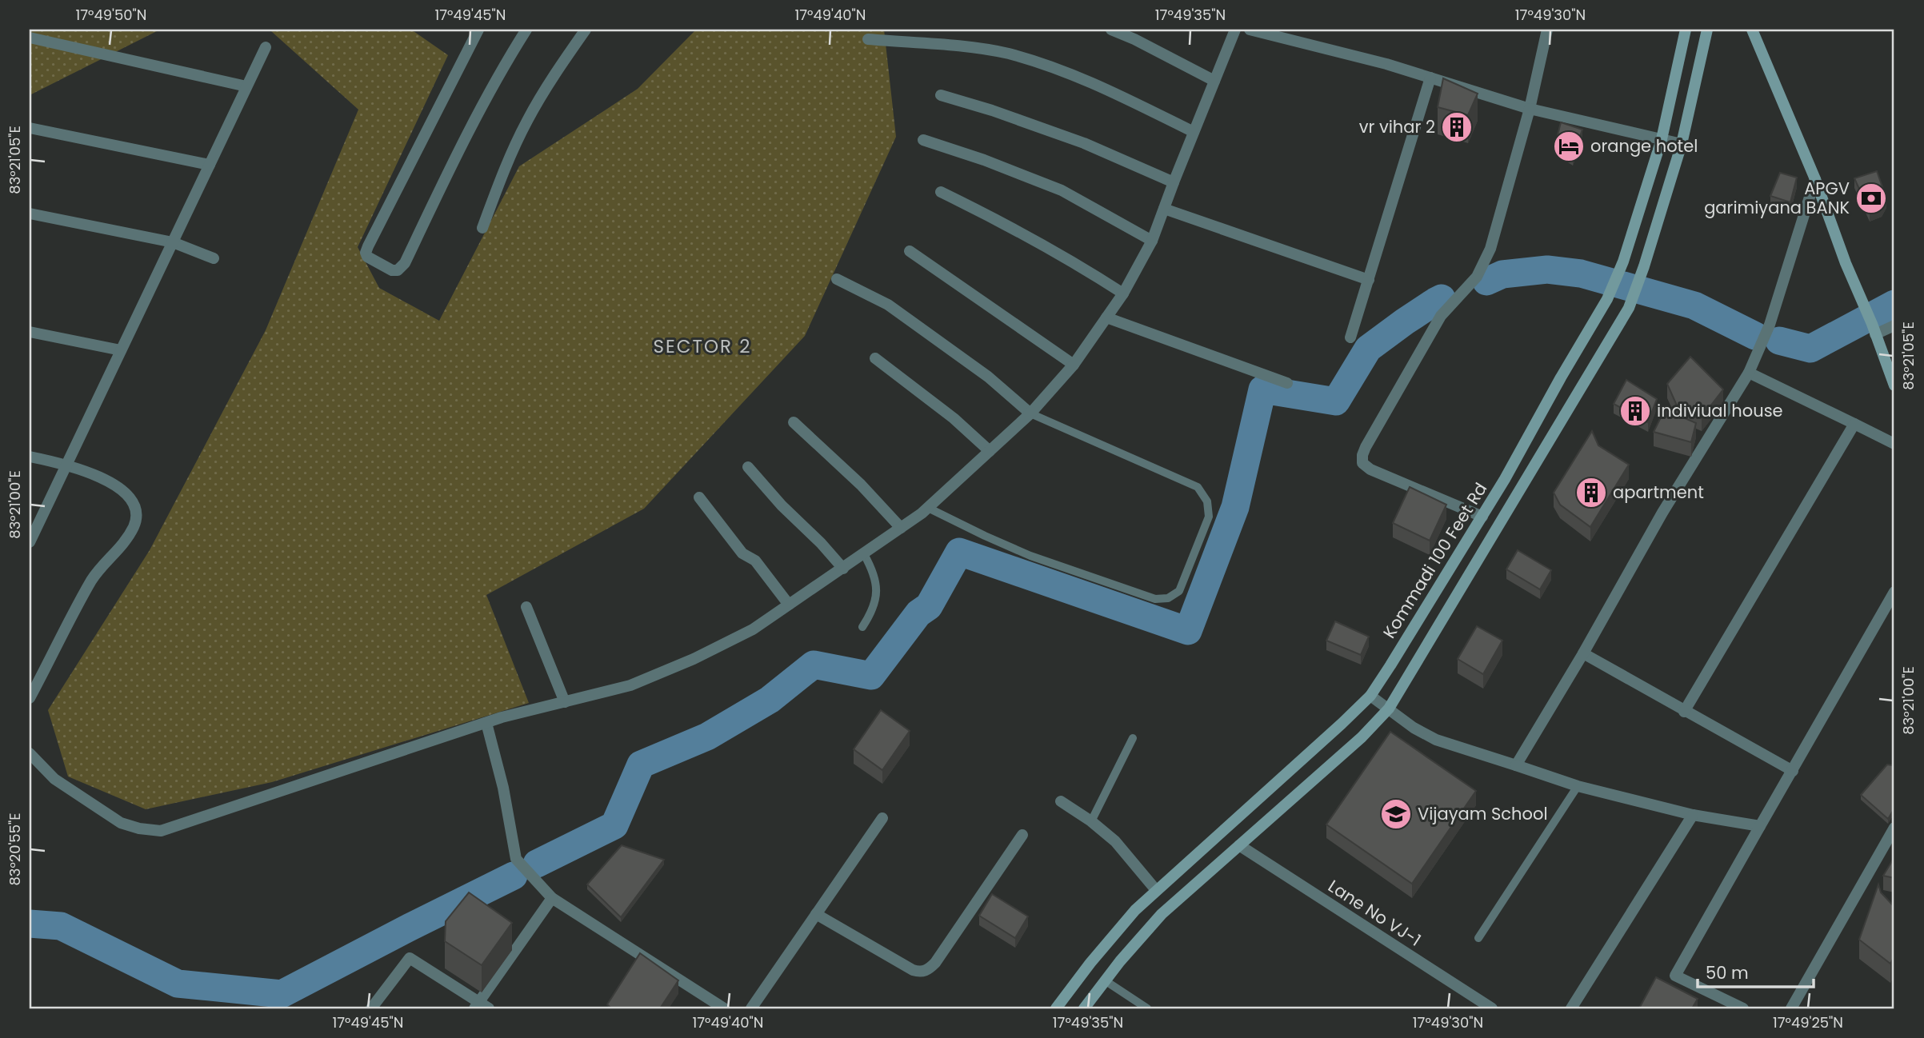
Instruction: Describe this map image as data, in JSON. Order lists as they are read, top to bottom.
{
  "streets": {
    "main road": ["Kommadi 100 Feet Rd"],
    "street": ["Lane No VJ-1"]
  },
  "districts": ["SECTOR 2"],
  "places": {
    "building": ["vr vihar 2", "indiviual house", "apartment"],
    "hotel": ["orange hotel"],
    "bank": ["APGV garimiyana BANK"],
    "school or university": ["Vijayam School"]
  },
  "scale_bar": "50 m",
  "coordinates": [
    "17°49'50\"N",
    "17°49'45\"N",
    "17°49'40\"N",
    "17°49'35\"N",
    "17°49'30\"N",
    "83°21'05\"E",
    "83°21'00\"E",
    "83°20'55\"E",
    "17°49'25\"N"
  ]
}
